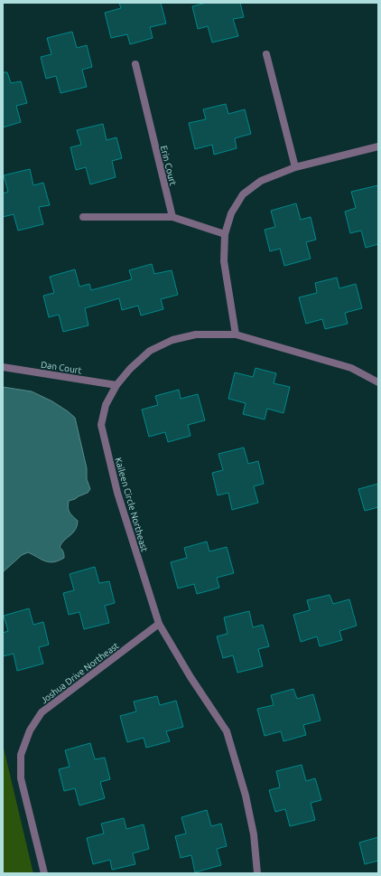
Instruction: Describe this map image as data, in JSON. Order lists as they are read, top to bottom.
{
  "streets": {
    "street": [
      "Erin Court",
      "Dan Court",
      "Kaileen Circle Northeast",
      "Joshua Drive Northeast"
    ]
  },
  "crossings": [
    ["Dan Court", "Kaileen Circle Northeast"],
    ["Kaileen Circle Northeast", "Joshua Drive Northeast"]
  ]
}
